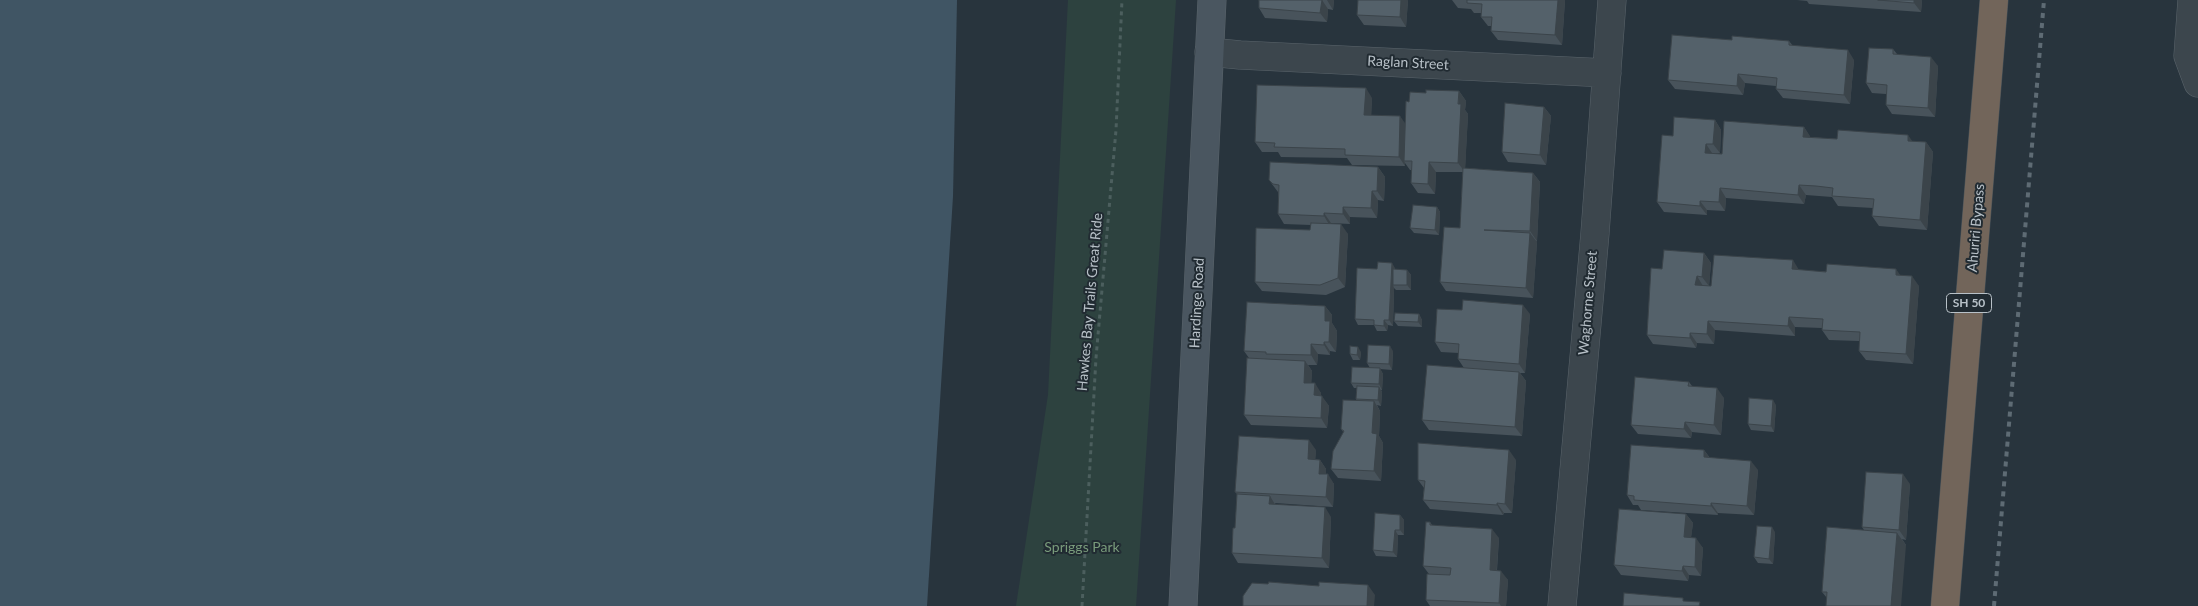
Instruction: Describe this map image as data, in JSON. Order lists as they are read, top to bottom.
{
  "streets": {
    "highway": ["Ahuriri Bypass", "SH 50"],
    "street": ["Raglan Street", "Hardinge Road", "Waghorne Street"],
    "path": ["Hawkes Bay Trails Great Ride"]
  },
  "crossings": [
    ["Raglan Street", "Hardinge Road"],
    ["Raglan Street", "Waghorne Street"]
  ],
  "parks": ["Spriggs Park"]
}
